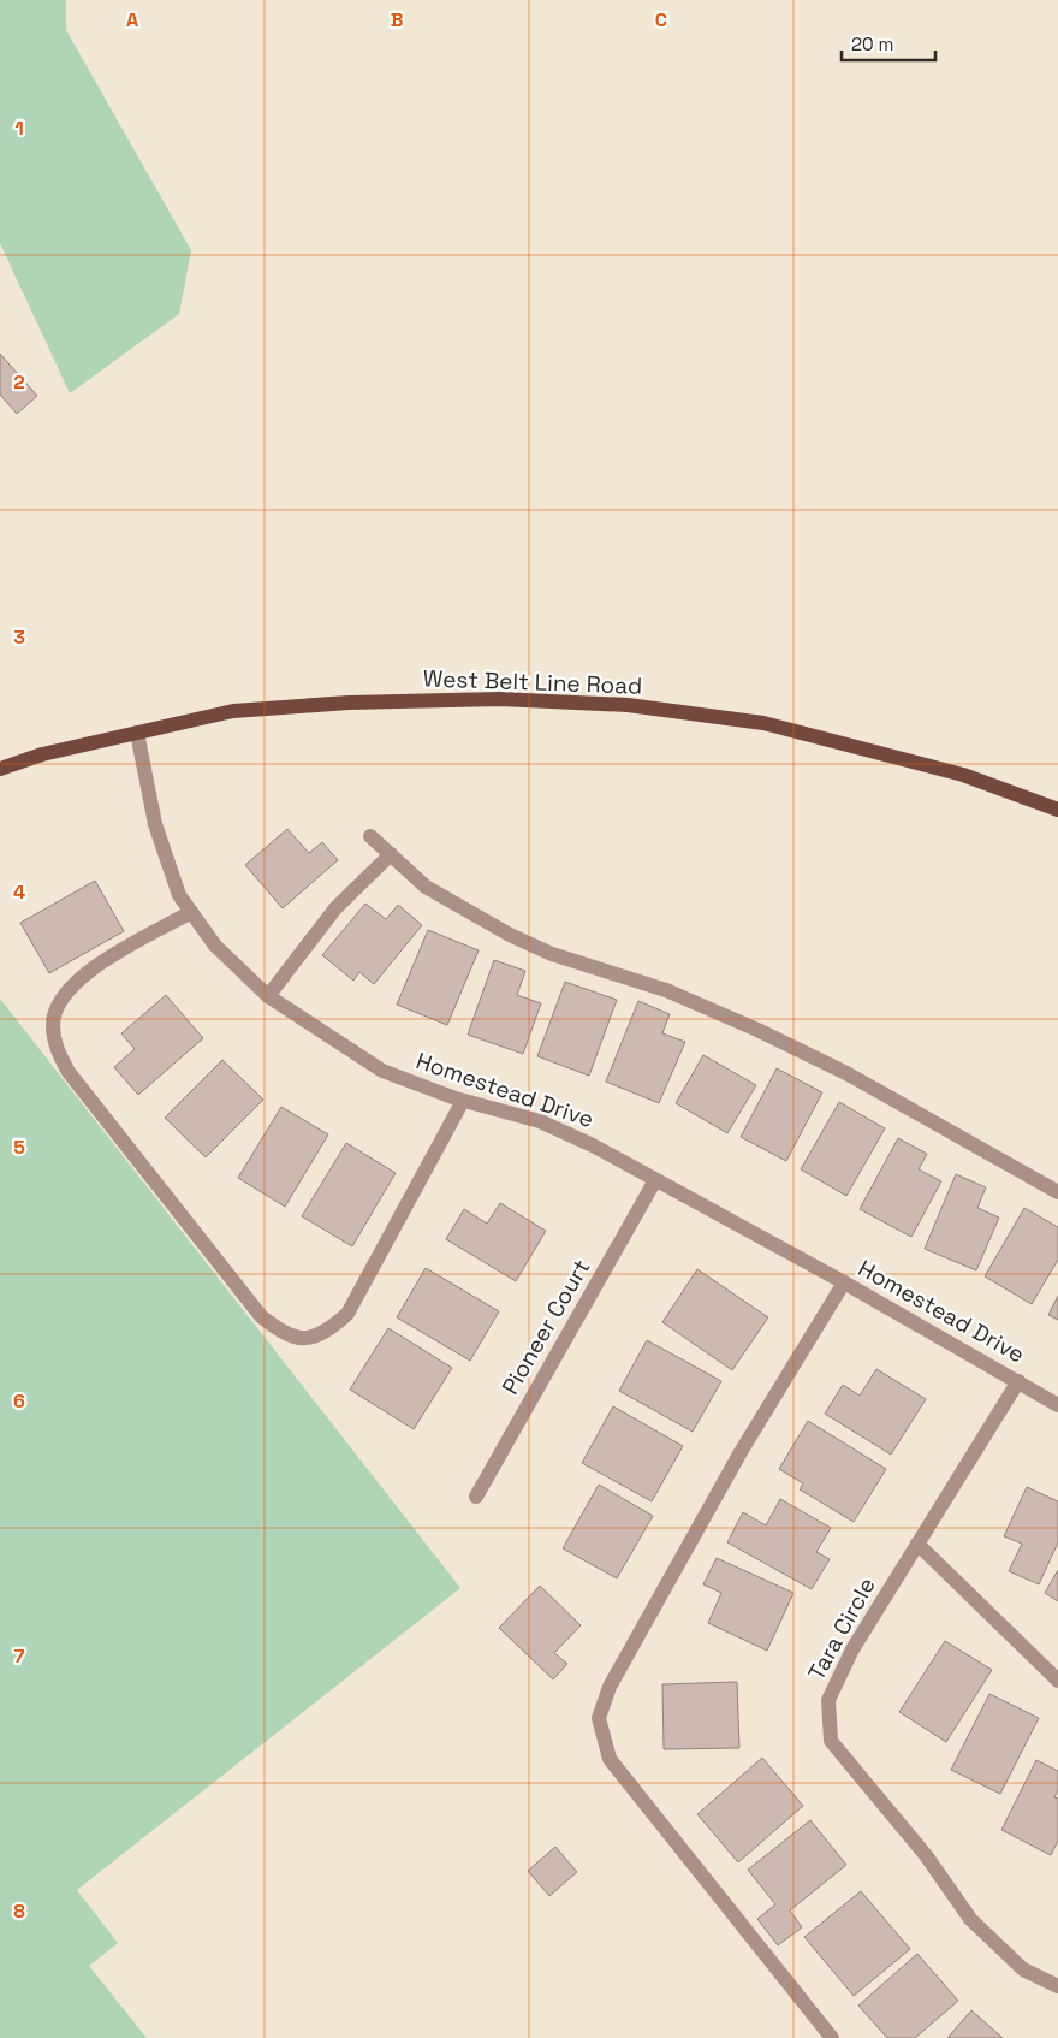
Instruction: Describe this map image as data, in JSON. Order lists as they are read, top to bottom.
{
  "streets": {
    "main road": ["West Belt Line Road"],
    "street": ["Homestead Drive", "Pioneer Court", "Tara Circle"]
  },
  "crossings": [
    ["West Belt Line Road", "Homestead Drive"],
    ["Homestead Drive", "Pioneer Court"],
    ["Homestead Drive", "Tara Circle"]
  ],
  "scale_bar": "20 m",
  "grid": {
    "columns": ["A", "B", "C"],
    "rows": [
      "1",
      "2",
      "3",
      "4",
      "5",
      "6",
      "7",
      "8"
    ]
  }
}
